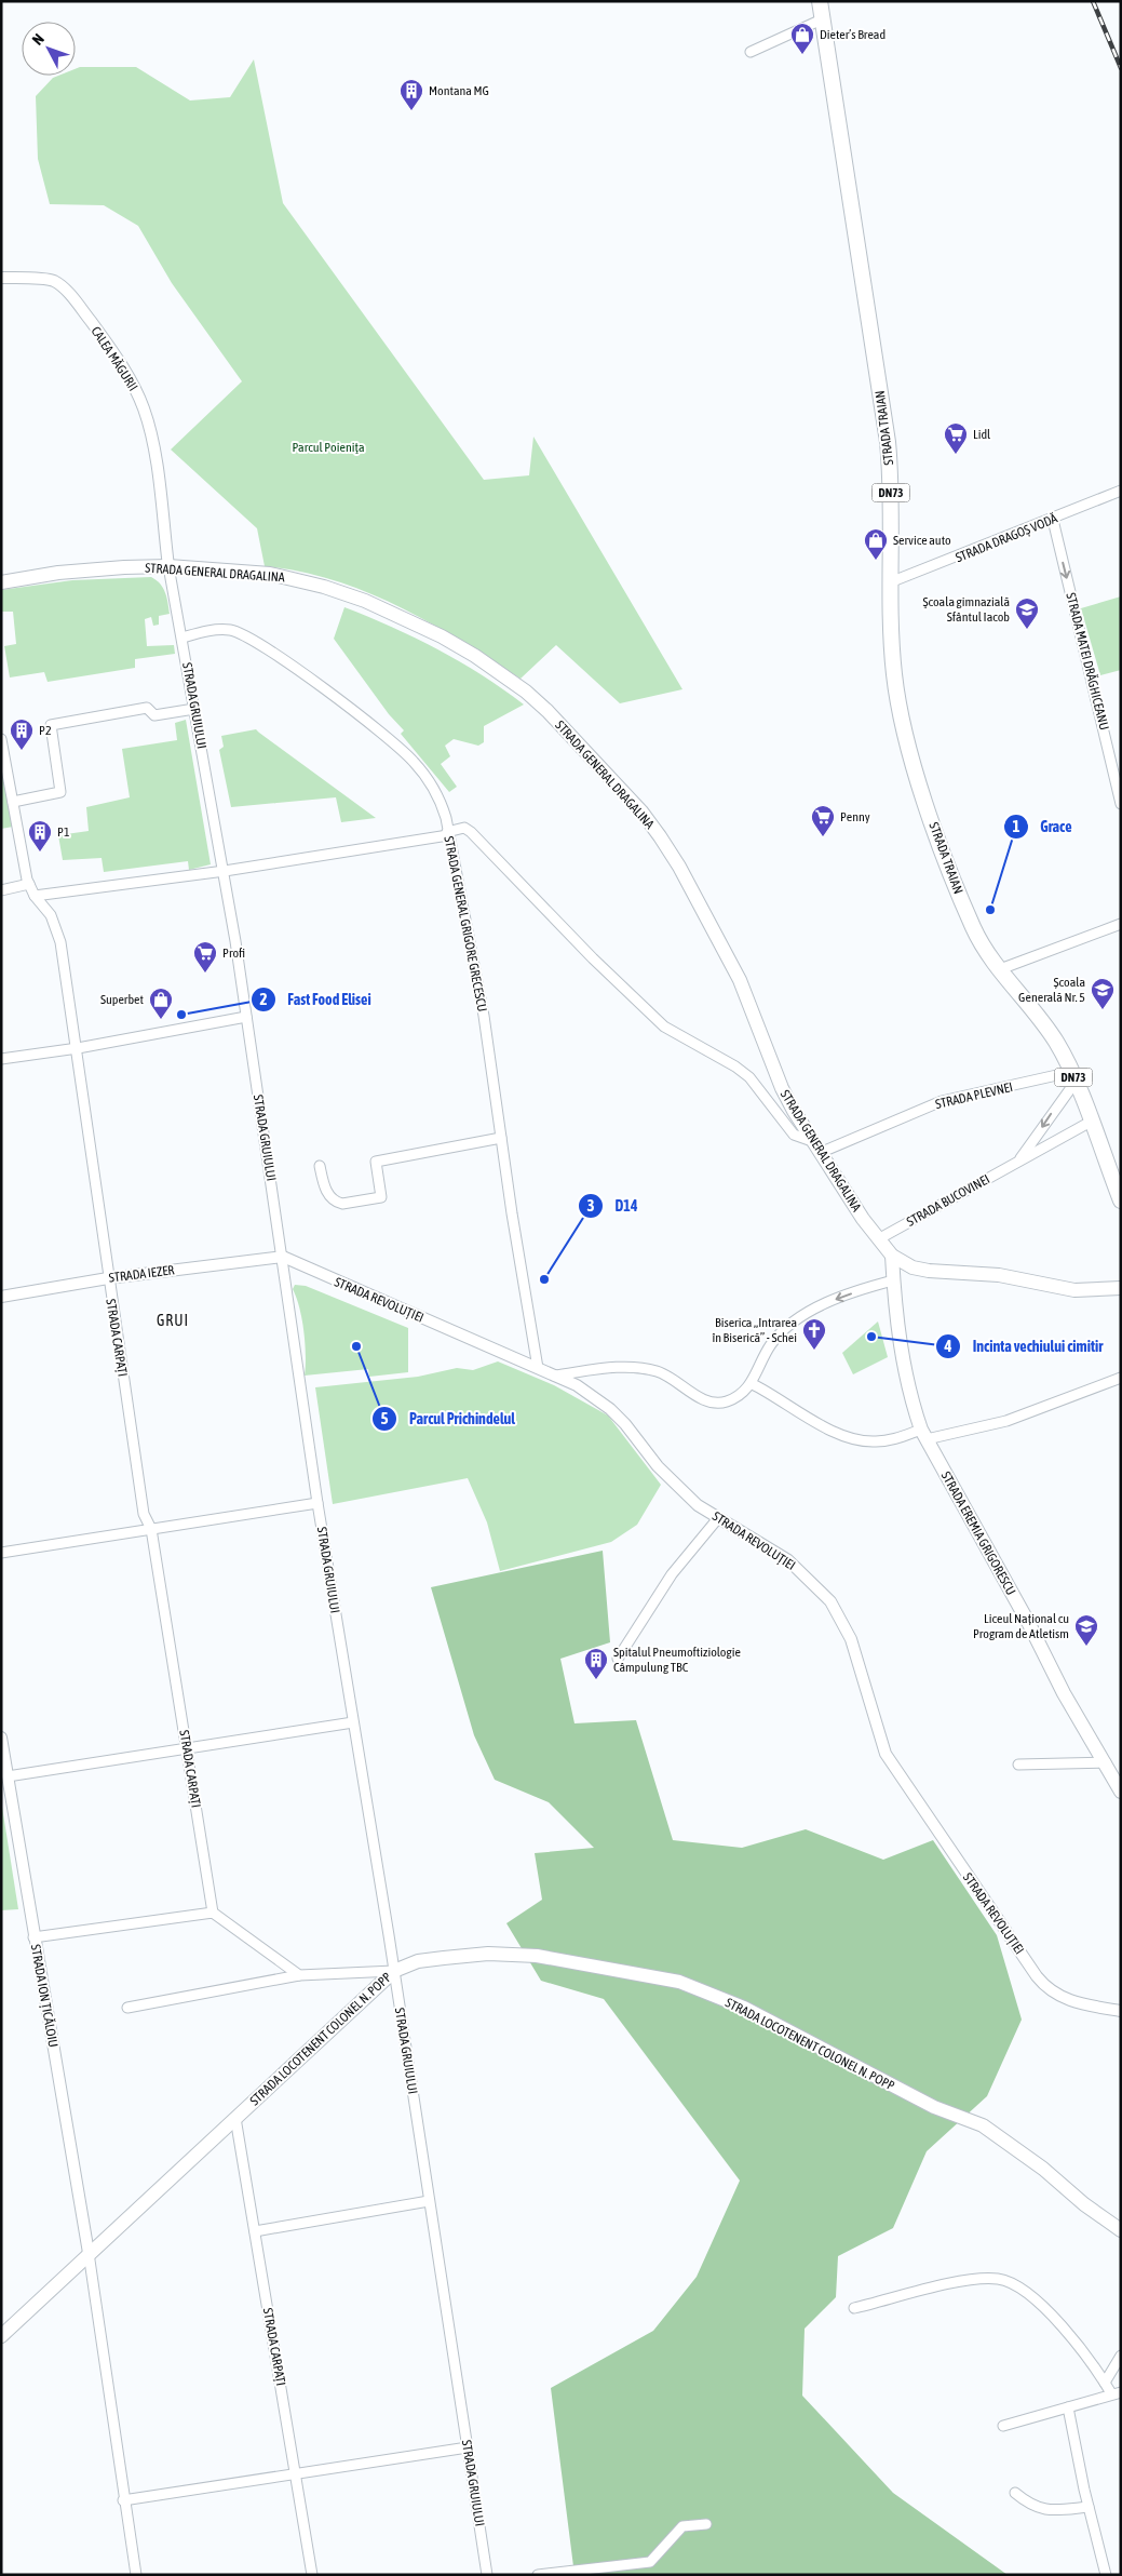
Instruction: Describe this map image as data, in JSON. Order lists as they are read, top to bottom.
{
  "streets": {
    "main road": [
      "STRADA TRAIAN",
      "DN73",
      "STRADA GENERAL DRAGALINA",
      "STRADA EREMIA GRIGORESCU",
      "STRADA LOCOTENENT COLONEL N. POPP"
    ],
    "street": [
      "CALEA MĂGURII",
      "STRADA DRAGOȘ VODĂ",
      "STRADA MATEI DRĂGHICEANU",
      "STRADA GRUIULUI",
      "STRADA GENERAL GRIGORE GRECESCU",
      "STRADA PLEVNEI",
      "STRADA BUCOVINEI",
      "STRADA IEZER",
      "STRADA REVOLUȚIEI",
      "STRADA CARPAȚI",
      "STRADA ION ȚICĂLOIU"
    ]
  },
  "crossings": [
    ["CALEA MĂGURII", "STRADA GENERAL DRAGALINA"],
    ["CALEA MĂGURII", "STRADA GRUIULUI"],
    ["STRADA TRAIAN", "DN73"],
    ["STRADA TRAIAN", "STRADA DRAGOȘ VODĂ"],
    ["DN73", "STRADA PLEVNEI"],
    ["DN73", "STRADA BUCOVINEI"],
    ["STRADA DRAGOȘ VODĂ", "STRADA MATEI DRĂGHICEANU"],
    ["STRADA GENERAL DRAGALINA", "STRADA GRUIULUI"],
    ["STRADA GENERAL DRAGALINA", "STRADA PLEVNEI"],
    ["STRADA GENERAL DRAGALINA", "STRADA BUCOVINEI"],
    ["STRADA GENERAL DRAGALINA", "STRADA EREMIA GRIGORESCU"],
    ["STRADA GRUIULUI", "STRADA GENERAL GRIGORE GRECESCU"],
    ["STRADA GRUIULUI", "STRADA IEZER"],
    ["STRADA GRUIULUI", "STRADA REVOLUȚIEI"],
    ["STRADA GRUIULUI", "STRADA LOCOTENENT COLONEL N. POPP"],
    ["STRADA GENERAL GRIGORE GRECESCU", "STRADA REVOLUȚIEI"],
    ["STRADA PLEVNEI", "STRADA BUCOVINEI"],
    ["STRADA IEZER", "STRADA REVOLUȚIEI"],
    ["STRADA IEZER", "STRADA CARPAȚI"],
    ["STRADA CARPAȚI", "STRADA LOCOTENENT COLONEL N. POPP"],
    ["STRADA ION ȚICĂLOIU", "STRADA LOCOTENENT COLONEL N. POPP"]
  ],
  "one_way": ["STRADA MATEI DRĂGHICEANU"],
  "districts": ["GRUI"],
  "parks": ["Parcul Poieniţa"],
  "places": {
    "shop": ["Dieter’s Bread", "Service auto", "Superbet"],
    "building": [
      "Montana MG",
      "P2",
      "P1",
      "Spitalul Pneumoftiziologie Câmpulung TBC"
    ],
    "supermarket": ["Lidl", "Penny", "Profi"],
    "school or university": ["Şcoala gimnazială Sfântul Iacob", "Școala Generală Nr. 5", "Liceul Național cu Program de Atletism"],
    "other": [
      "Grace",
      "Fast Food Elisei",
      "D14",
      "Incinta vechiului cimitir",
      "Parcul Prichindelul"
    ],
    "church": ["Biserica „Intrarea în Biserică” - Schei"]
  },
  "north": "top left"
}
